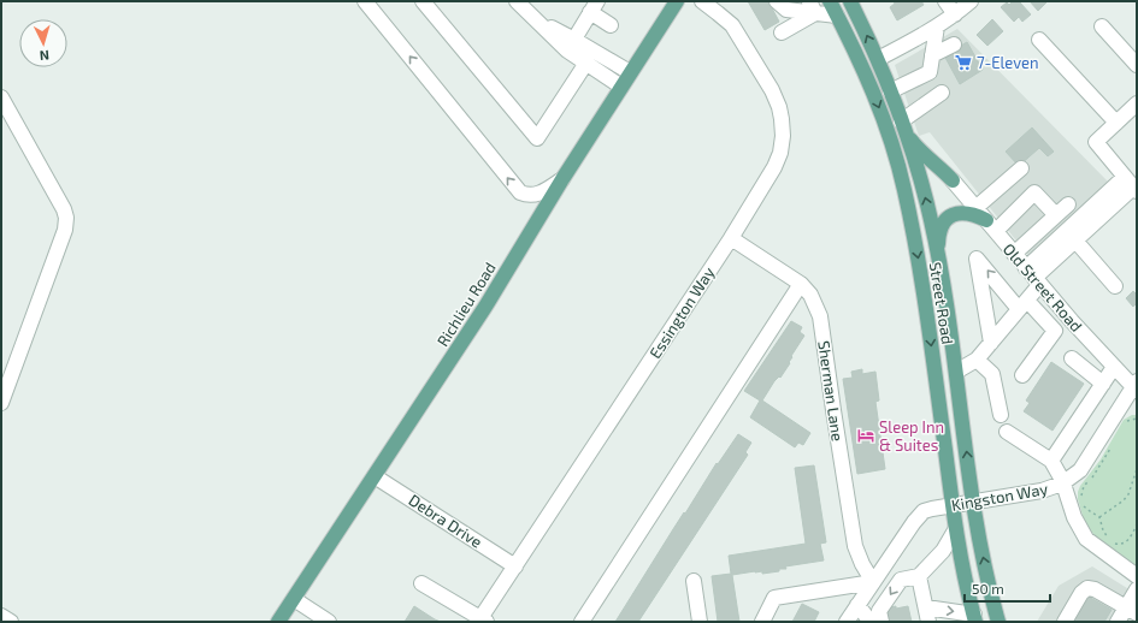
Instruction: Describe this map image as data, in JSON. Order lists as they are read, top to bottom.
{
  "streets": {
    "main road": ["Street Road", "Richlieu Road"],
    "street": [
      "Old Street Road",
      "Essington Way",
      "Sherman Lane",
      "Kingston Way",
      "Debra Drive"
    ]
  },
  "crossings": [
    ["Old Street Road", "Kingston Way"],
    ["Street Road", "Kingston Way"],
    ["Richlieu Road", "Debra Drive"],
    ["Essington Way", "Sherman Lane"],
    ["Essington Way", "Debra Drive"],
    ["Sherman Lane", "Kingston Way"]
  ],
  "places": {
    "supermarket": ["7-Eleven"],
    "hotel": ["Sleep Inn & Suites"]
  },
  "scale_bar": "50 m",
  "north": "bottom"
}
